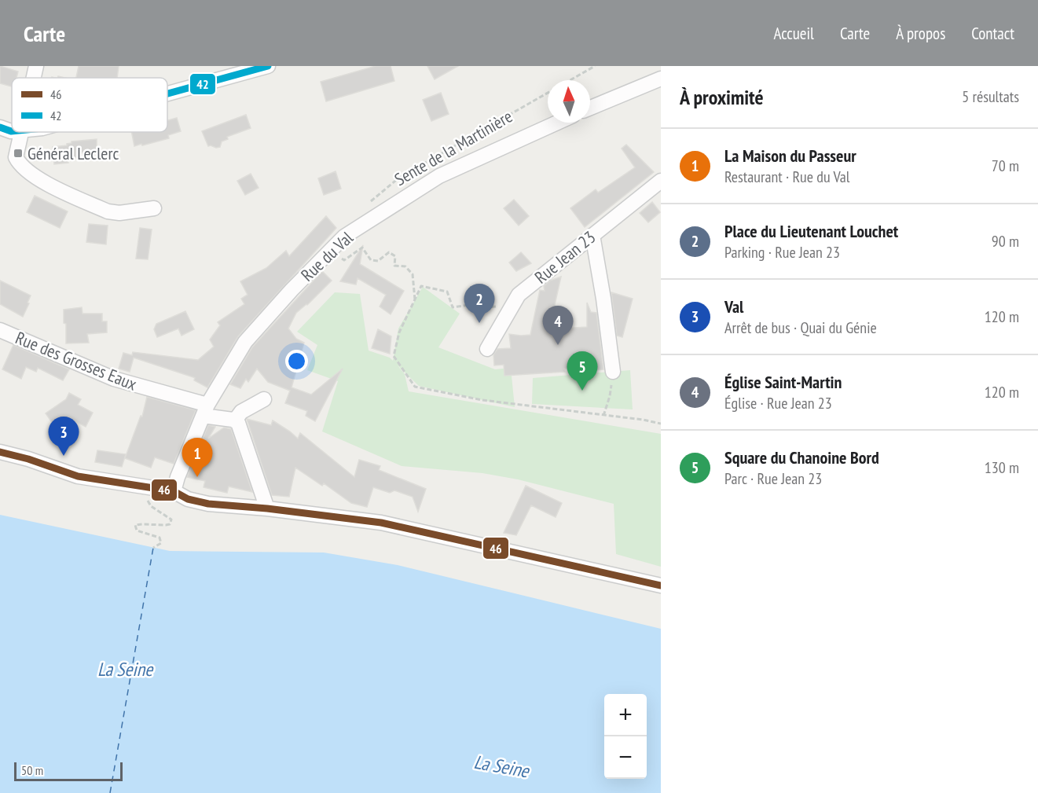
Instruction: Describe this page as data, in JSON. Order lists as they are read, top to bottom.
{
  "streets": {
    "street": ["Rue du Val", "Rue Jean 23", "Rue des Grosses Eaux"],
    "path": ["Sente de la Martinière"]
  },
  "crossings": [
    ["Rue du Val", "Rue des Grosses Eaux"]
  ],
  "water": ["La Seine"],
  "places": {
    "transit": ["Général Leclerc"]
  },
  "lines": ["transit line 42", "transit line 46"],
  "legend": ["46", "42"],
  "scale_bar": "50 m",
  "north": "top",
  "page": {
    "header": "Carte",
    "nav": [
      "Accueil",
      "Carte",
      "À propos",
      "Contact"
    ],
    "heading": ["À proximité", "5 résultats"],
    "list": [
      {
        "mark": "1",
        "name": "La Maison du Passeur",
        "note": "Restaurant · Rue du Val",
        "value": "70 m"
      },
      {
        "mark": "2",
        "name": "Place du Lieutenant Louchet",
        "note": "Parking · Rue Jean 23",
        "value": "90 m"
      },
      {
        "mark": "3",
        "name": "Val",
        "note": "Arrêt de bus · Quai du Génie",
        "value": "120 m"
      },
      {
        "mark": "4",
        "name": "Église Saint-Martin",
        "note": "Église · Rue Jean 23",
        "value": "120 m"
      },
      {
        "mark": "5",
        "name": "Square du Chanoine Bord",
        "note": "Parc · Rue Jean 23",
        "value": "130 m"
      }
    ],
    "pins": [
      "2",
      "4",
      "5",
      "3",
      "1"
    ],
    "map_buttons": ["+", "−"],
    "scale": "50 m"
  }
}
